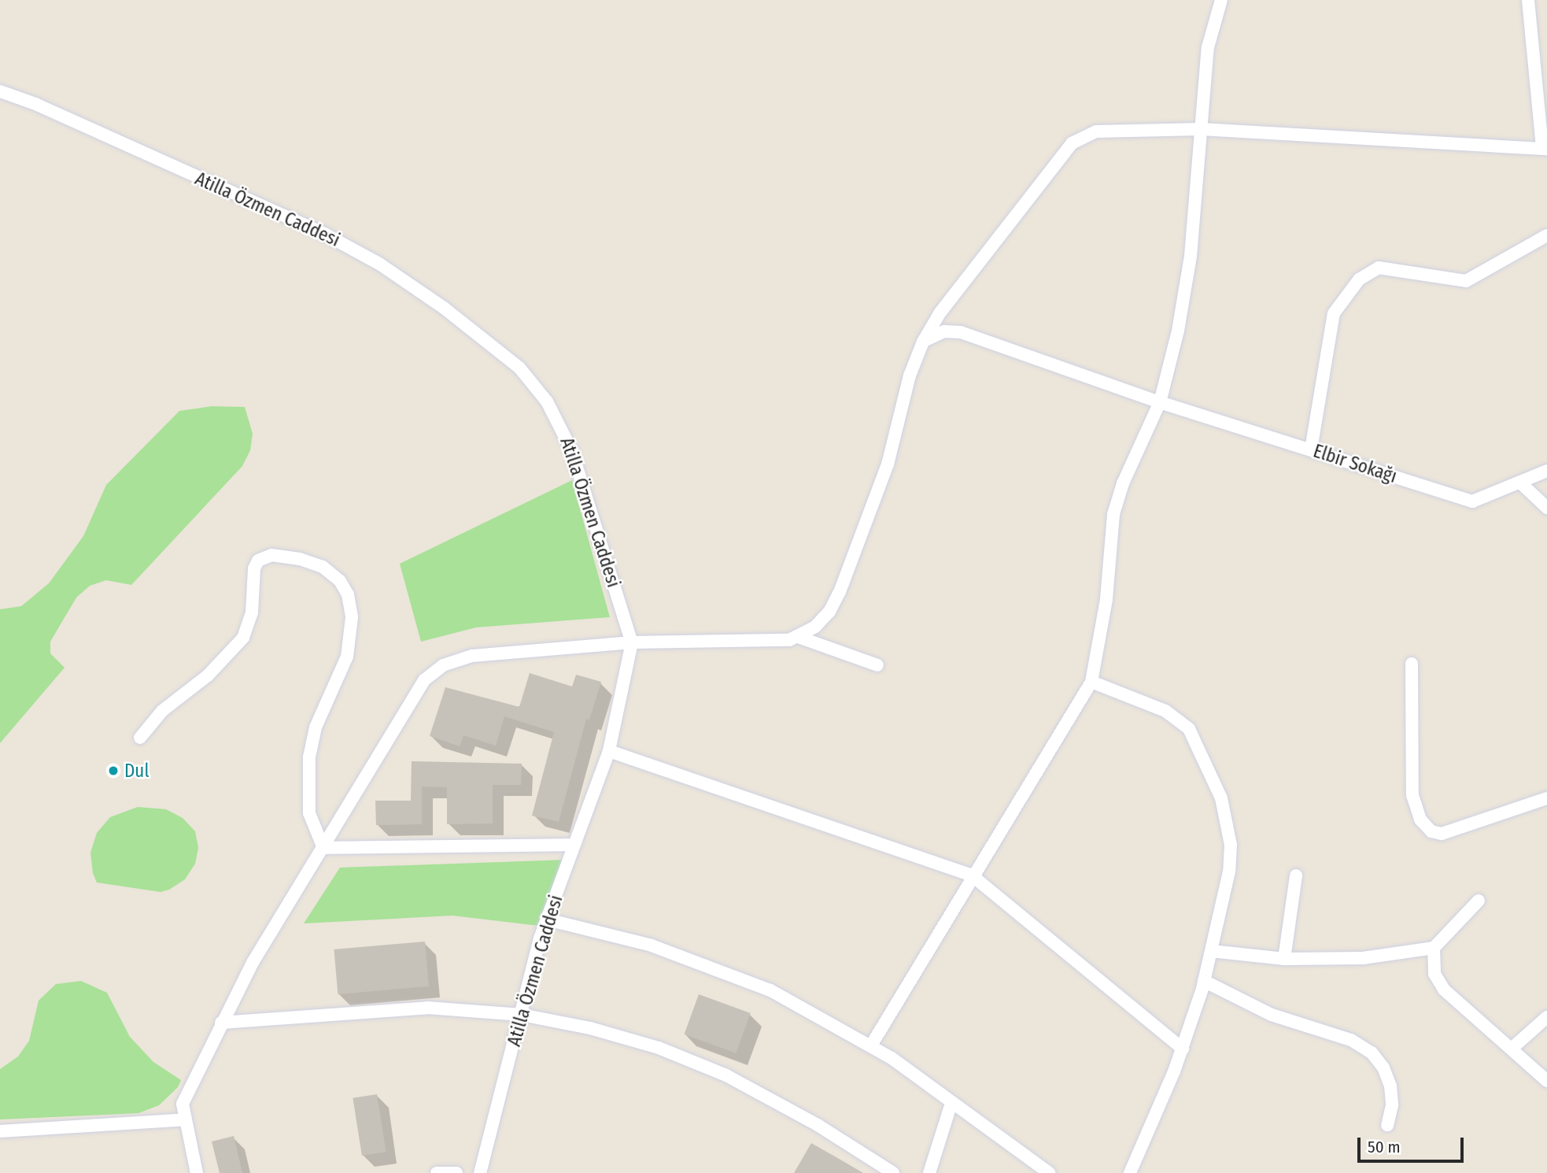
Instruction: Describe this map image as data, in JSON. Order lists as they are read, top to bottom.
{
  "streets": {
    "street": ["Atilla Özmen Caddesi", "Elbir Sokağı"]
  },
  "places": ["Dul"],
  "scale_bar": "50 m"
}
